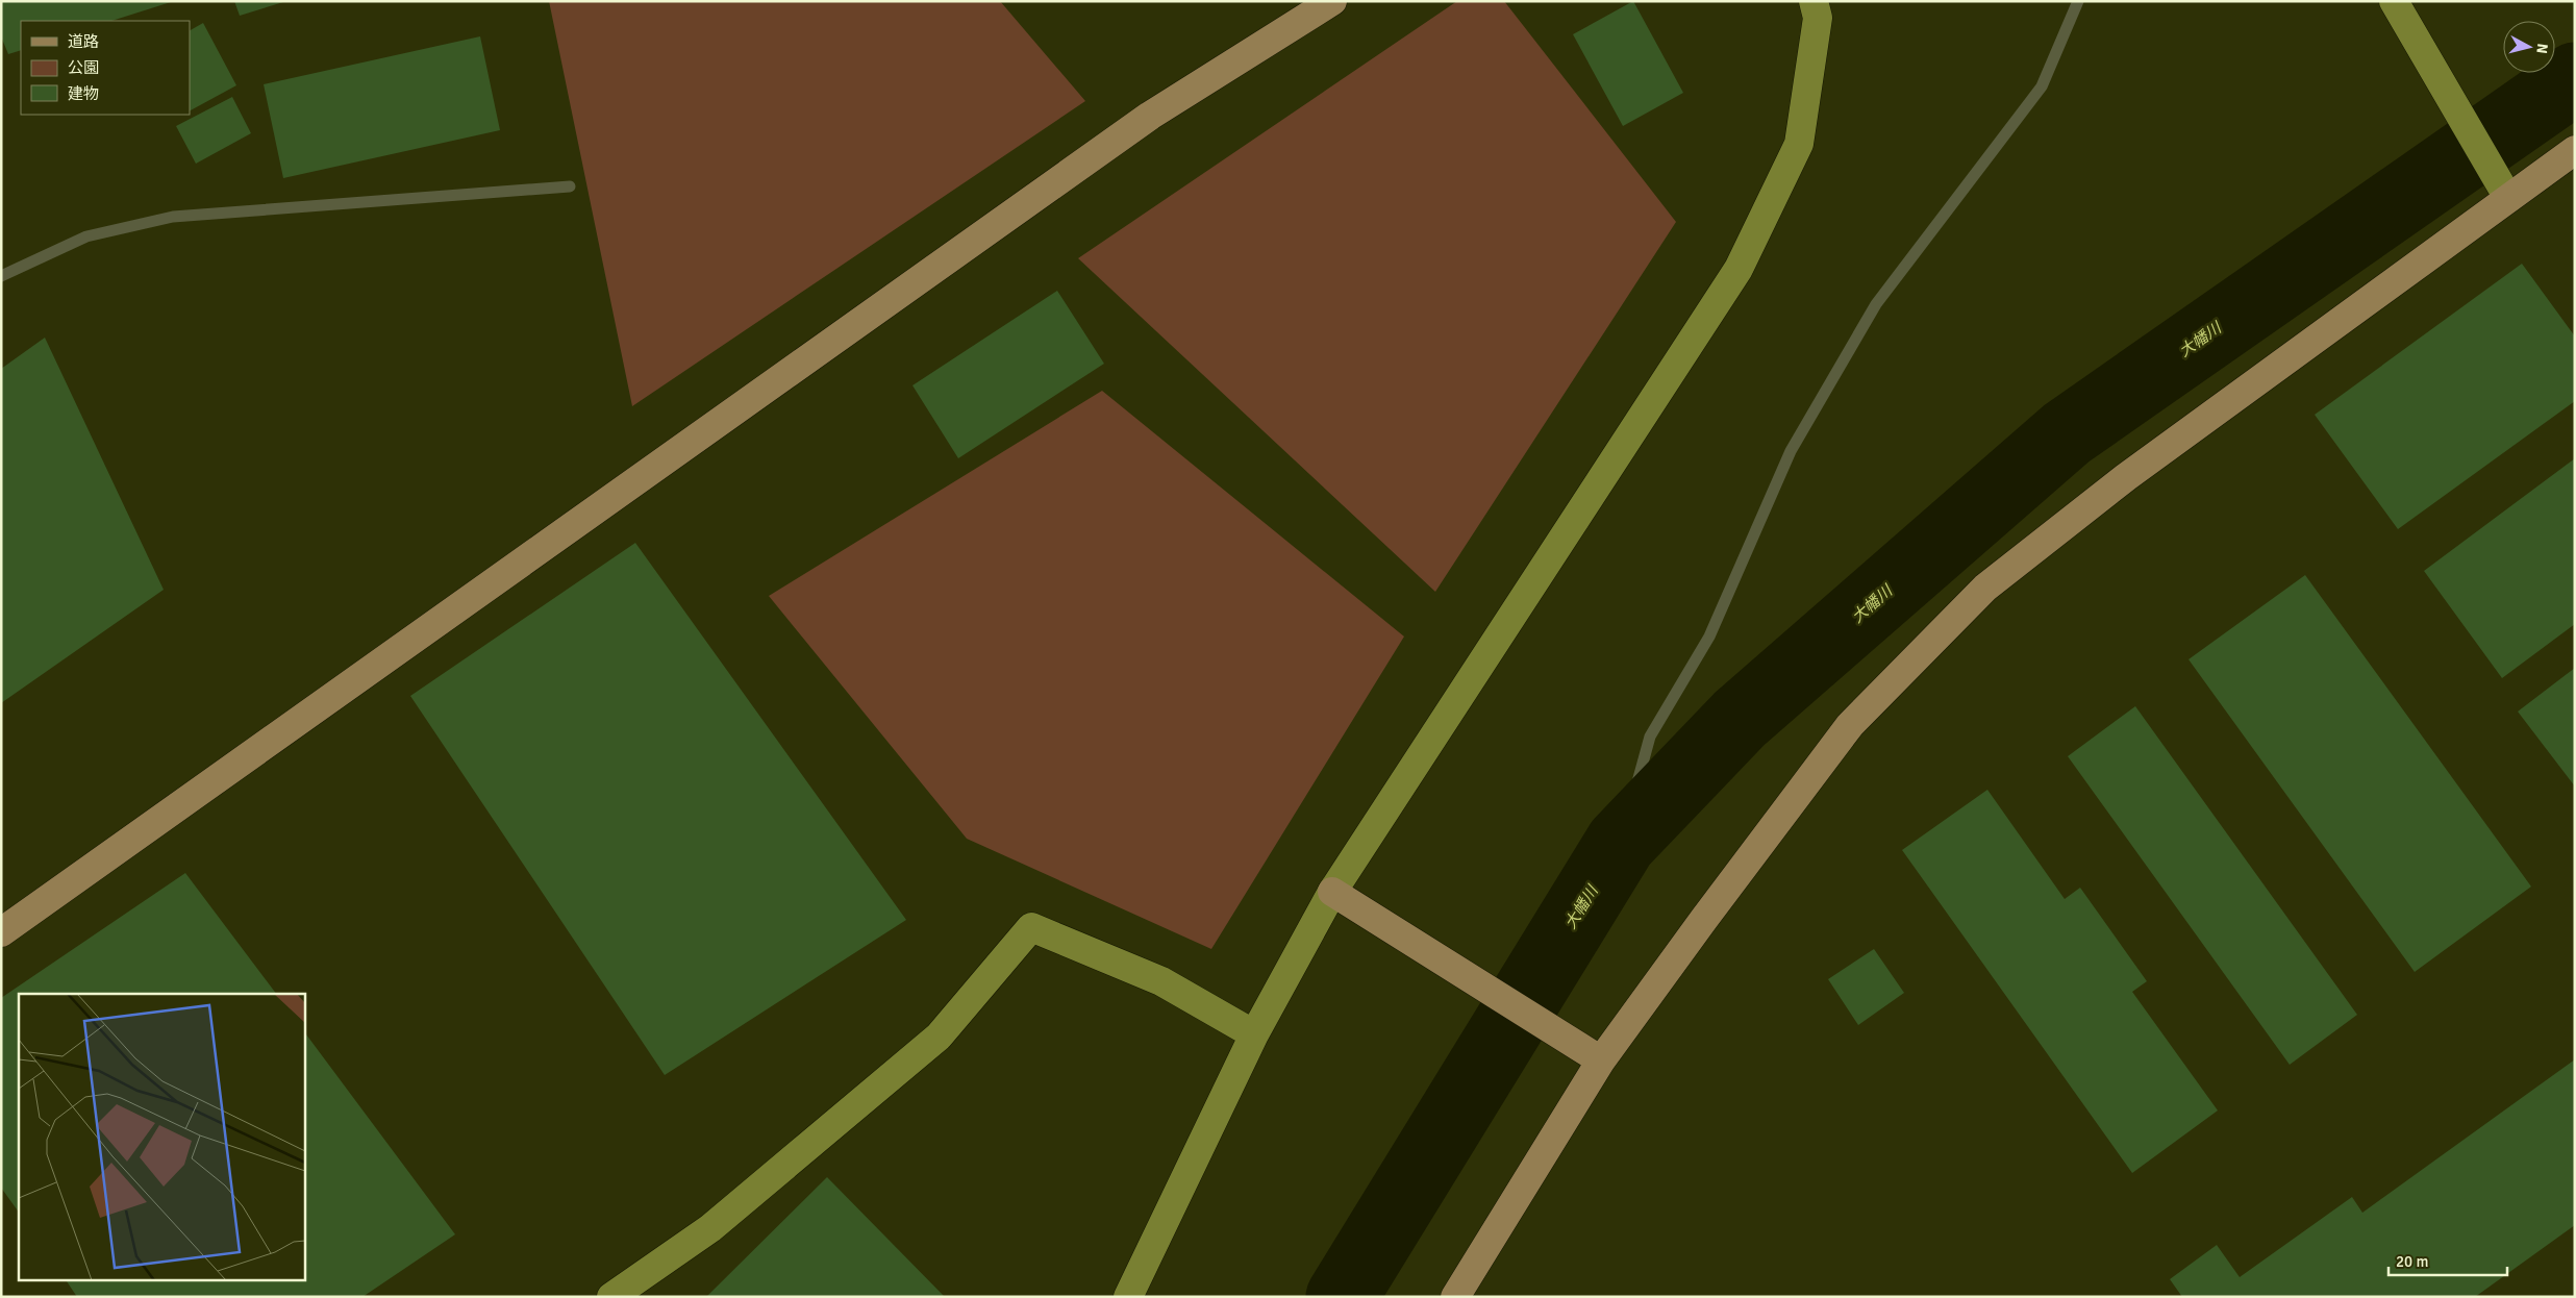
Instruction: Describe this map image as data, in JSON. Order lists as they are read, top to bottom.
{
  "water": ["大幡川"],
  "legend": ["道路", "公園", "建物"],
  "scale_bar": "20 m",
  "north": "right"
}
